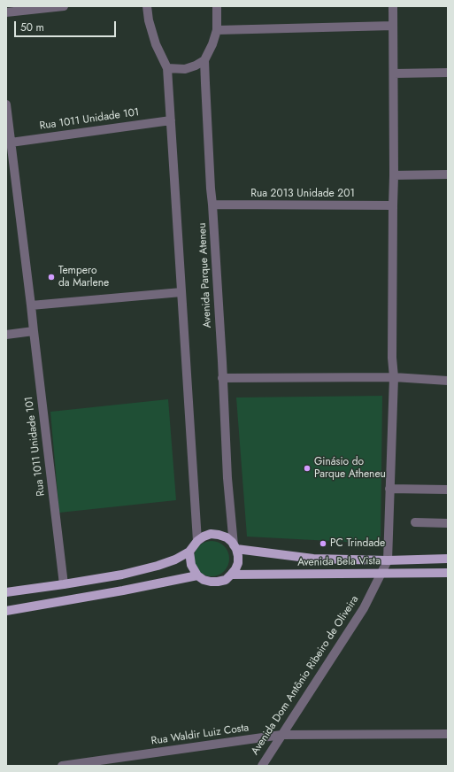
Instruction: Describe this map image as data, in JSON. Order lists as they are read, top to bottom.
{
  "streets": {
    "main road": ["Avenida Bela Vista"],
    "street": [
      "Rua 1011 Unidade 101",
      "Rua 2013 Unidade 201",
      "Avenida Parque Ateneu",
      "Avenida Dom Antônio Ribeiro de Oliveira",
      "Rua Waldir Luiz Costa"
    ]
  },
  "crossings": [
    ["Rua 2013 Unidade 201", "Avenida Parque Ateneu"],
    ["Avenida Parque Ateneu", "Avenida Bela Vista"],
    ["Avenida Bela Vista", "Avenida Dom Antônio Ribeiro de Oliveira"],
    ["Avenida Dom Antônio Ribeiro de Oliveira", "Rua Waldir Luiz Costa"]
  ],
  "places": ["Tempero da Marlene", "Ginásio do Parque Atheneu", "PC Trindade"],
  "scale_bar": "50 m"
}
